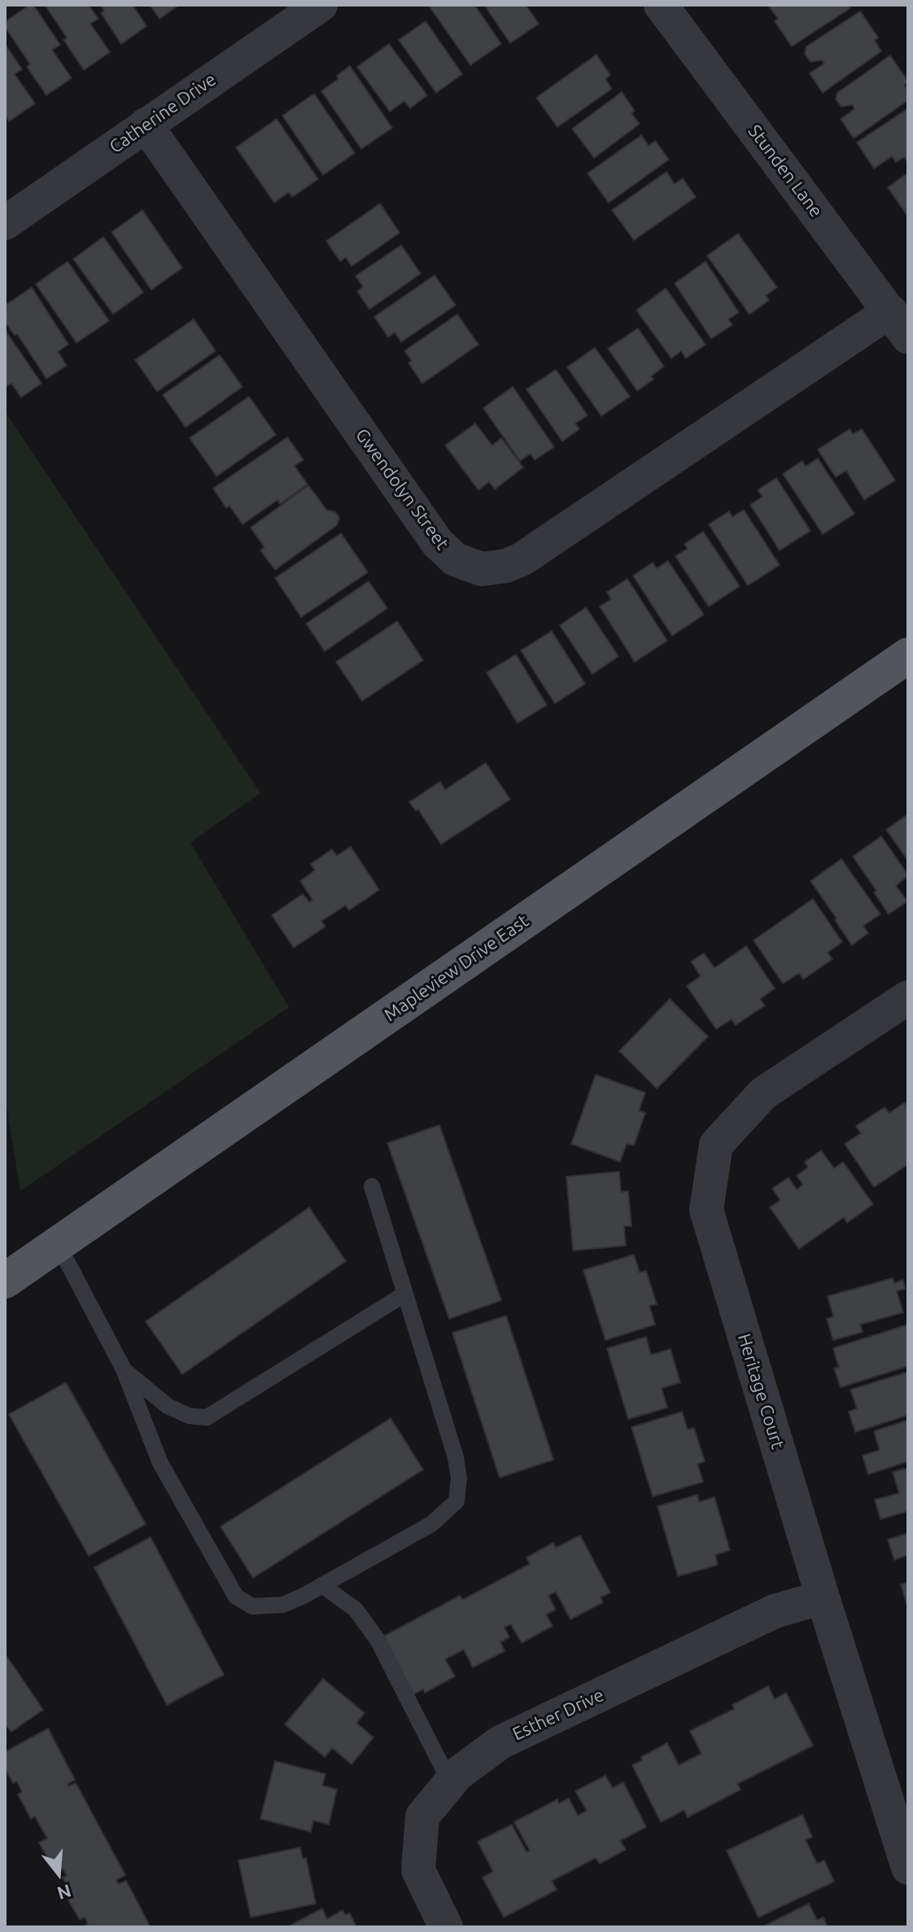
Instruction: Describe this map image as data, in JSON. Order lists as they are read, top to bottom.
{
  "streets": {
    "main road": ["Mapleview Drive East"],
    "street": [
      "Catherine Drive",
      "Stunden Lane",
      "Gwendolyn Street",
      "Heritage Court",
      "Esther Drive"
    ]
  },
  "crossings": [
    ["Catherine Drive", "Gwendolyn Street"],
    ["Stunden Lane", "Gwendolyn Street"],
    ["Heritage Court", "Esther Drive"]
  ],
  "north": "bottom"
}
